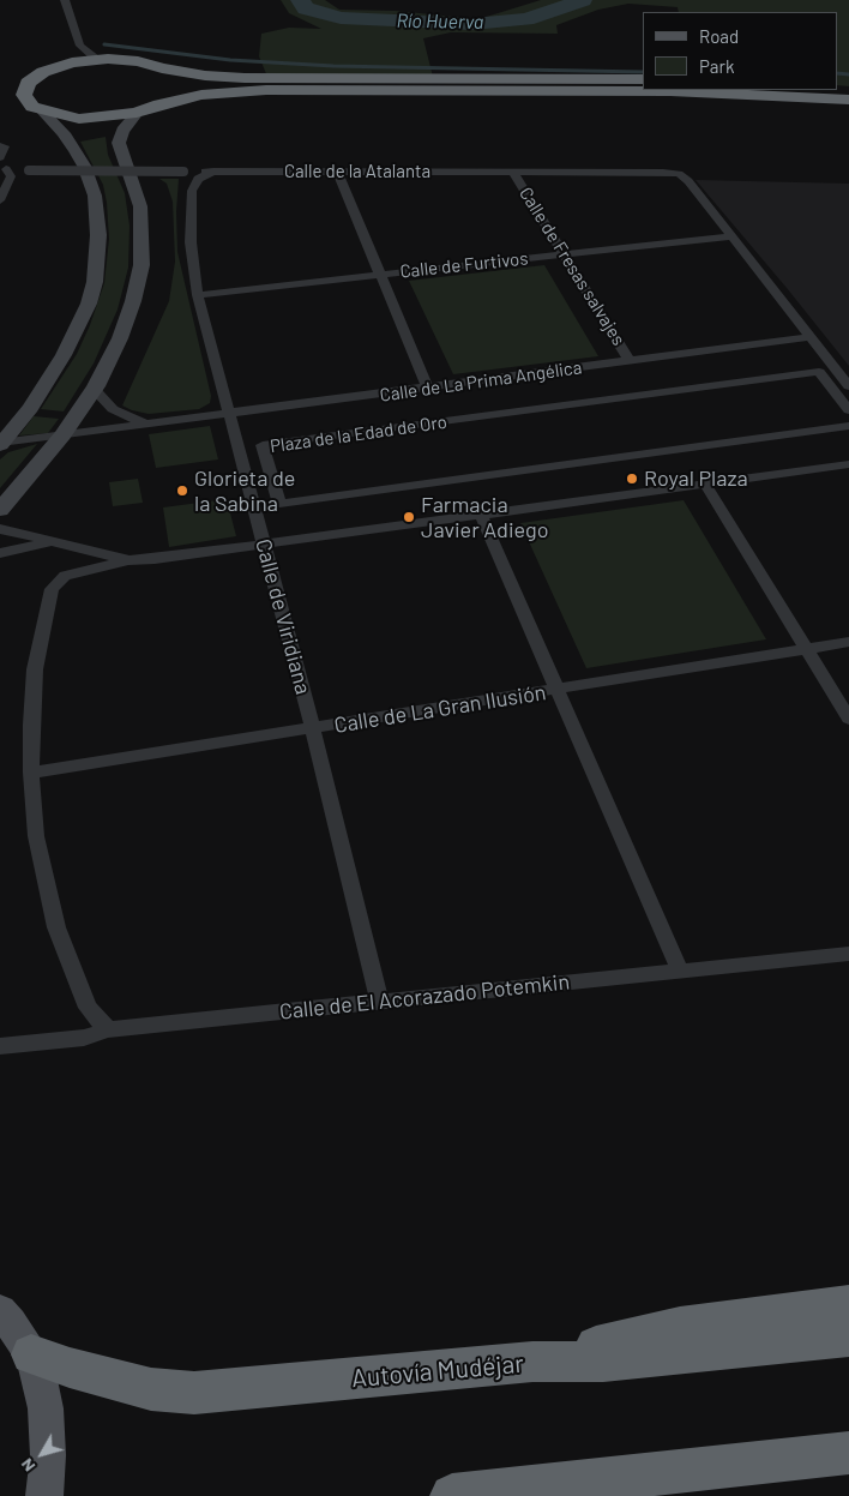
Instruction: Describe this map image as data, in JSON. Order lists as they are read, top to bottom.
{
  "streets": {
    "highway": ["Autovía Mudéjar"],
    "street": [
      "Calle de la Atalanta",
      "Calle de Furtivos",
      "Calle de Fresas salvajes",
      "Calle de La Prima Angélica",
      "Plaza de la Edad de Oro",
      "Calle de Viridiana",
      "Calle de La Gran Ilusión",
      "Calle de El Acorazado Potemkin"
    ]
  },
  "crossings": [
    ["Calle de la Atalanta", "Calle de Furtivos"],
    ["Calle de la Atalanta", "Calle de Fresas salvajes"],
    ["Calle de la Atalanta", "Calle de Viridiana"],
    ["Calle de Furtivos", "Calle de Fresas salvajes"],
    ["Calle de Furtivos", "Calle de Viridiana"],
    ["Calle de Fresas salvajes", "Calle de La Prima Angélica"],
    ["Calle de La Prima Angélica", "Calle de Viridiana"],
    ["Calle de Viridiana", "Calle de La Gran Ilusión"],
    ["Calle de Viridiana", "Calle de El Acorazado Potemkin"]
  ],
  "water": ["Río Huerva"],
  "places": ["Royal Plaza", "Glorieta de la Sabina", "Farmacia Javier Adiego"],
  "legend": ["Road", "Park"],
  "north": "bottom left"
}
